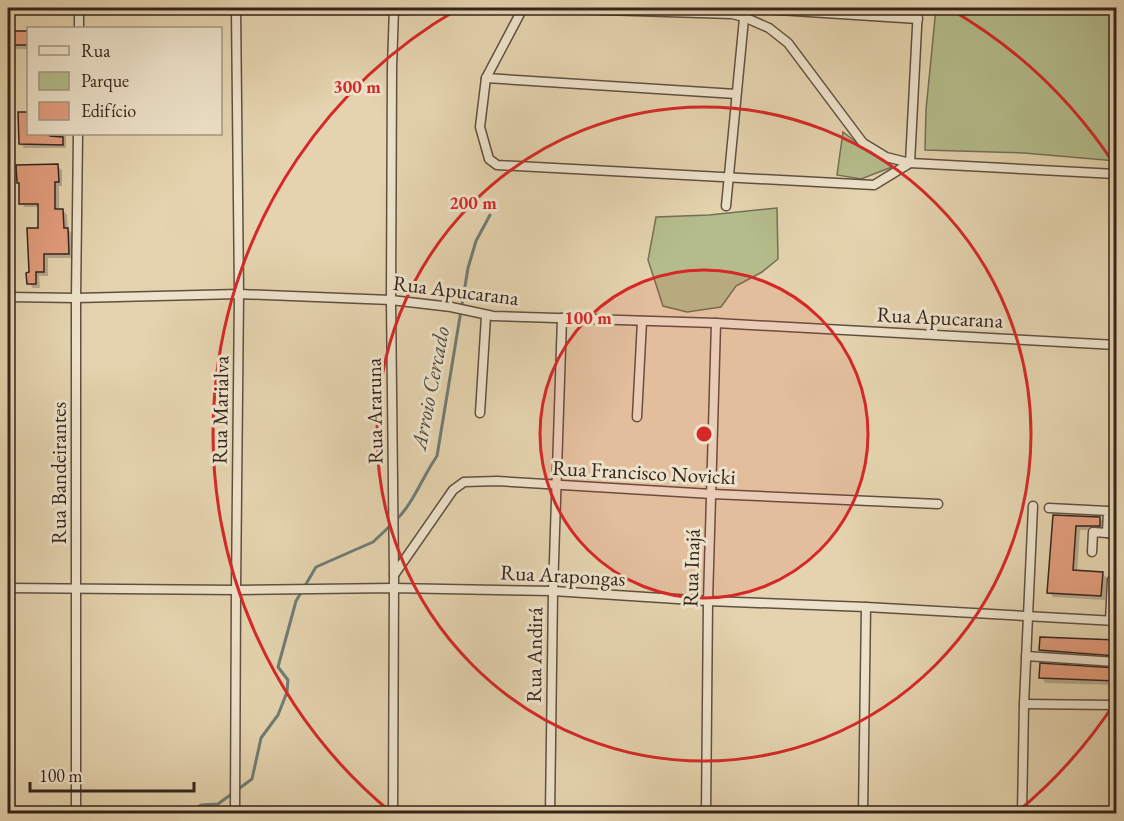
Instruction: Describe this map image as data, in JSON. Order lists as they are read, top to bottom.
{
  "streets": {
    "street": [
      "Rua Apucarana",
      "Rua Marialva",
      "Rua Araruna",
      "Rua Francisco Novicki",
      "Rua Bandeirantes",
      "Rua Inajá",
      "Rua Arapongas",
      "Rua Andirá"
    ]
  },
  "crossings": [
    ["Rua Apucarana", "Rua Marialva"],
    ["Rua Apucarana", "Rua Araruna"],
    ["Rua Apucarana", "Rua Bandeirantes"],
    ["Rua Apucarana", "Rua Inajá"],
    ["Rua Apucarana", "Rua Andirá"],
    ["Rua Marialva", "Rua Arapongas"],
    ["Rua Araruna", "Rua Francisco Novicki"],
    ["Rua Araruna", "Rua Arapongas"],
    ["Rua Francisco Novicki", "Rua Inajá"],
    ["Rua Francisco Novicki", "Rua Andirá"],
    ["Rua Bandeirantes", "Rua Arapongas"],
    ["Rua Inajá", "Rua Arapongas"],
    ["Rua Arapongas", "Rua Andirá"]
  ],
  "water": ["Arroio Cercado"],
  "legend": ["Rua", "Parque", "Edifício"],
  "scale_bar": "100 m",
  "rings": ["300 m", "200 m", "100 m"]
}
